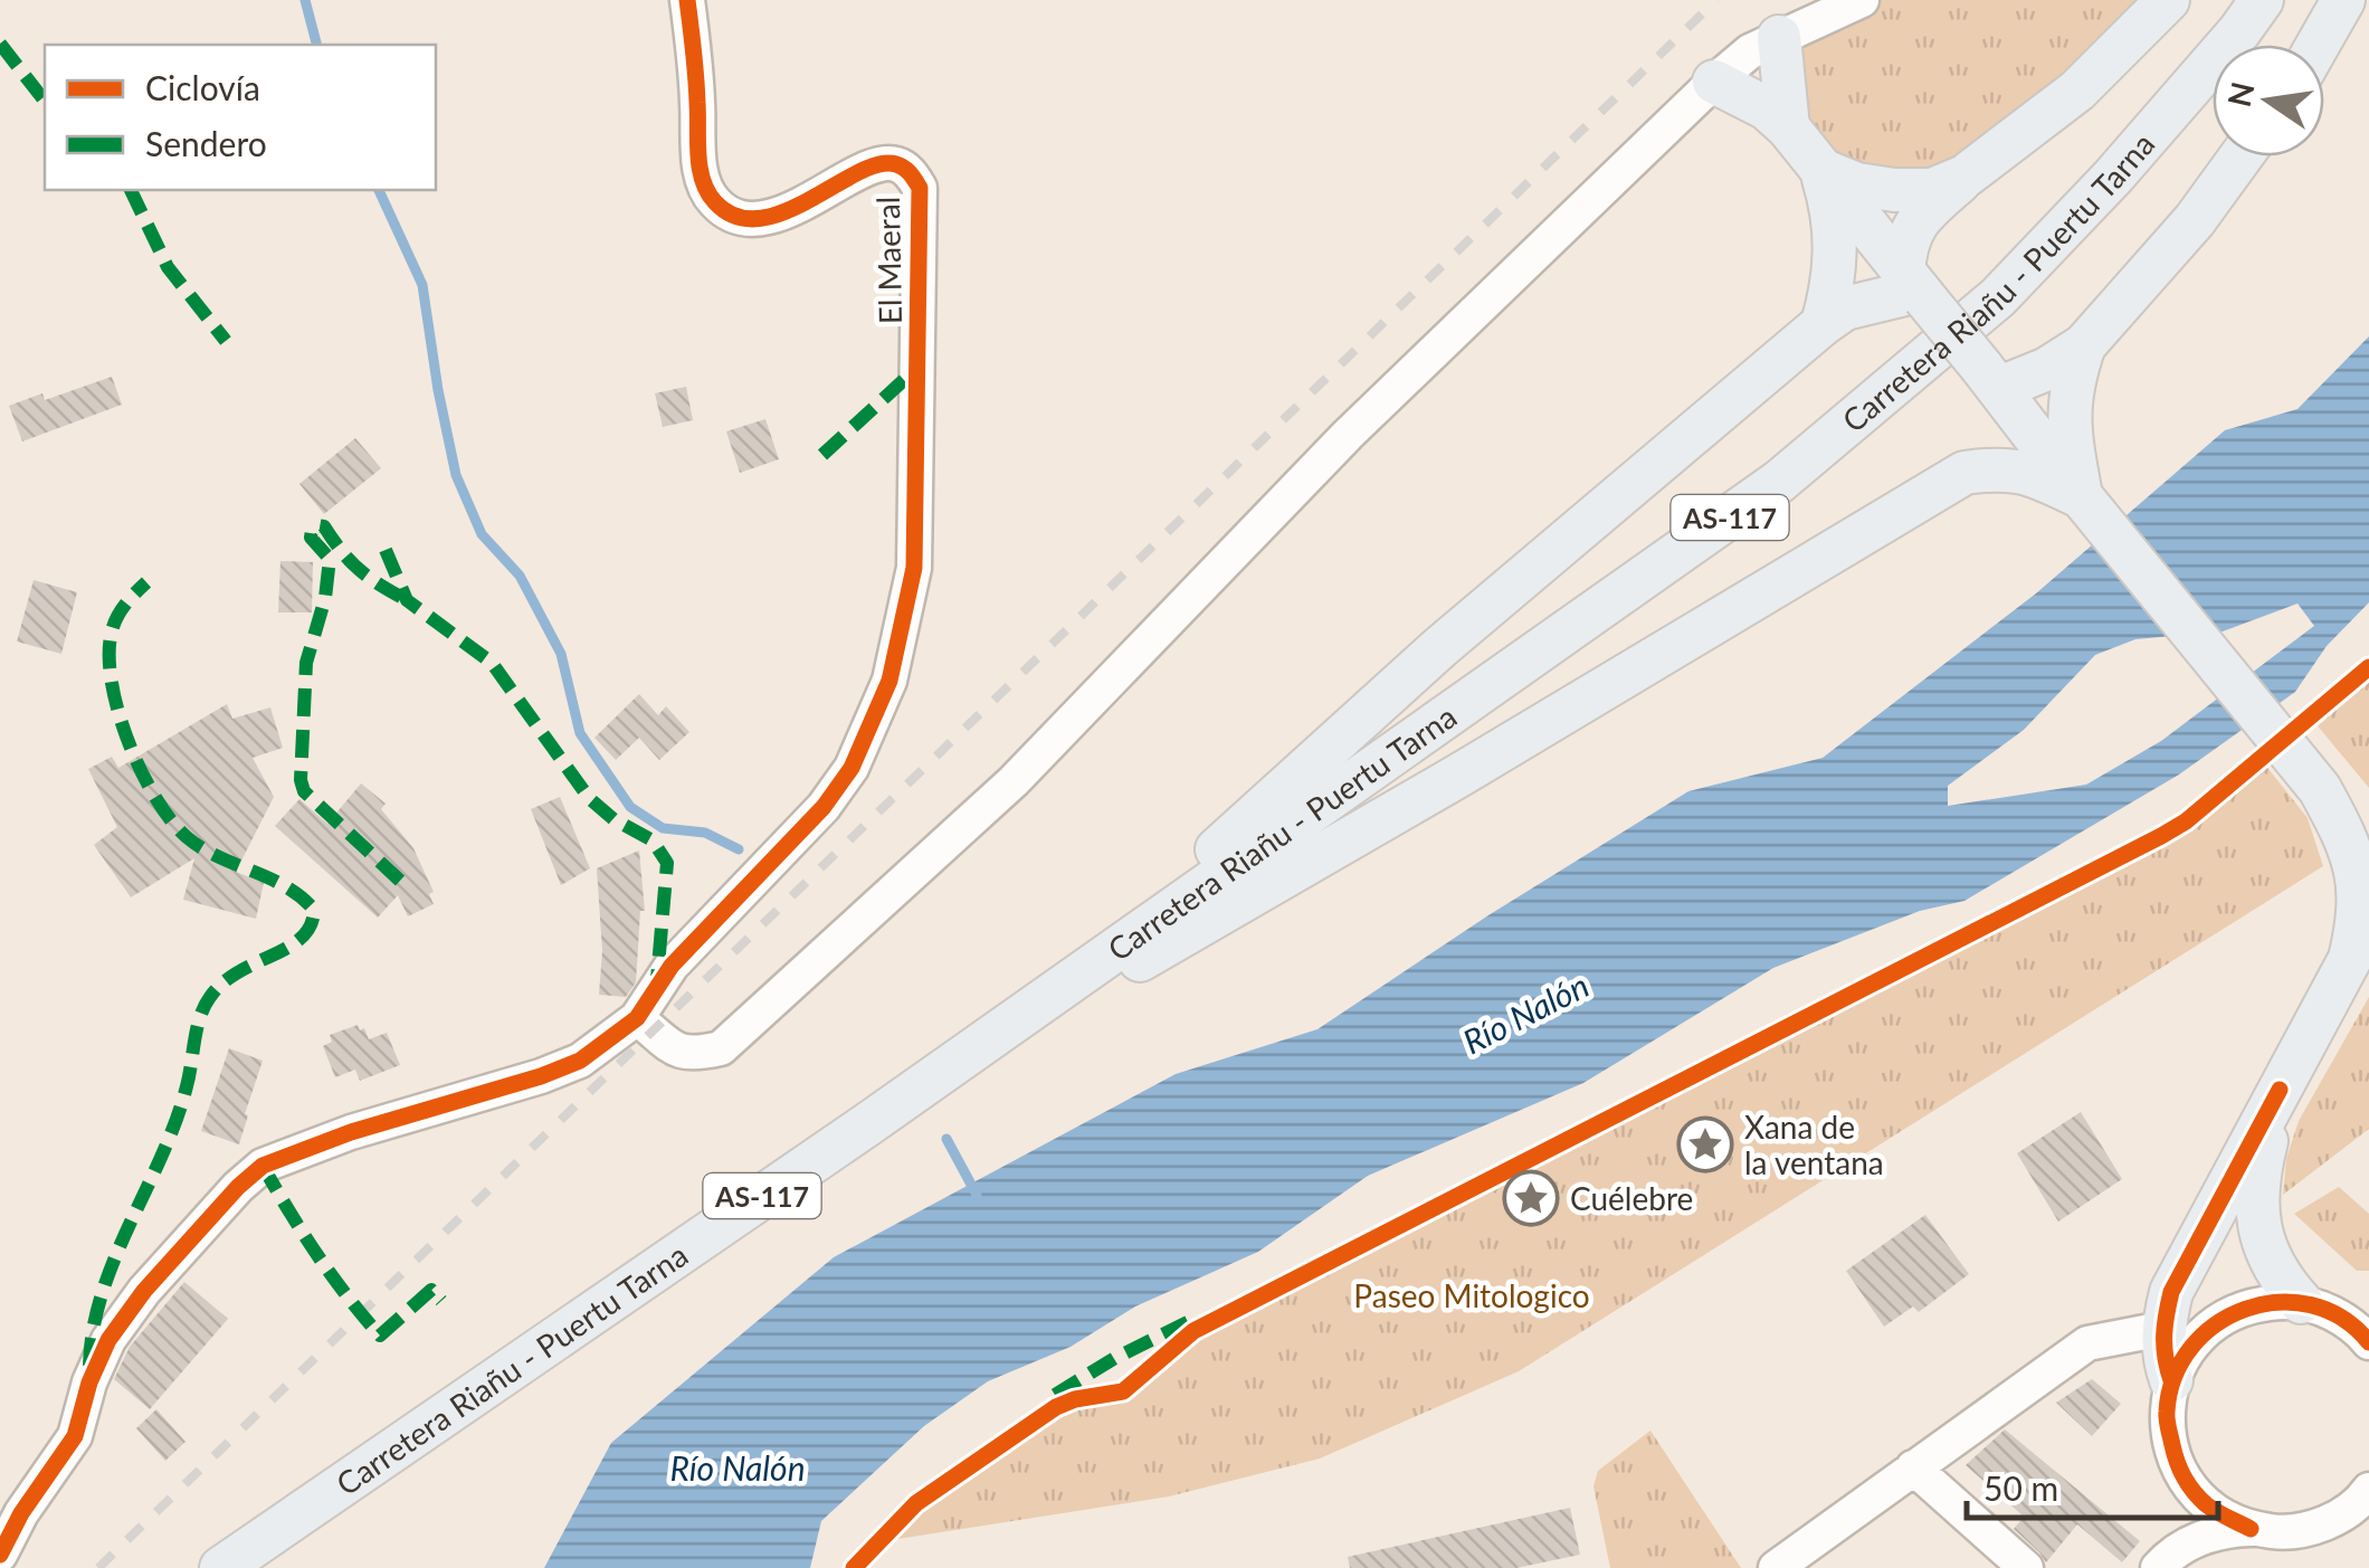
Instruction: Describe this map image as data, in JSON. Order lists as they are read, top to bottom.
{
  "streets": {
    "main road": ["Carretera Riañu - Puertu Tarna", "AS-117"],
    "street": ["El Maeral"]
  },
  "water": ["Río Nalón"],
  "parks": ["Paseo Mitologico"],
  "places": {
    "place": ["Xana de la ventana", "Cuélebre"]
  },
  "legend": ["Ciclovía", "Sendero"],
  "scale_bar": "50 m",
  "north": "left"
}
